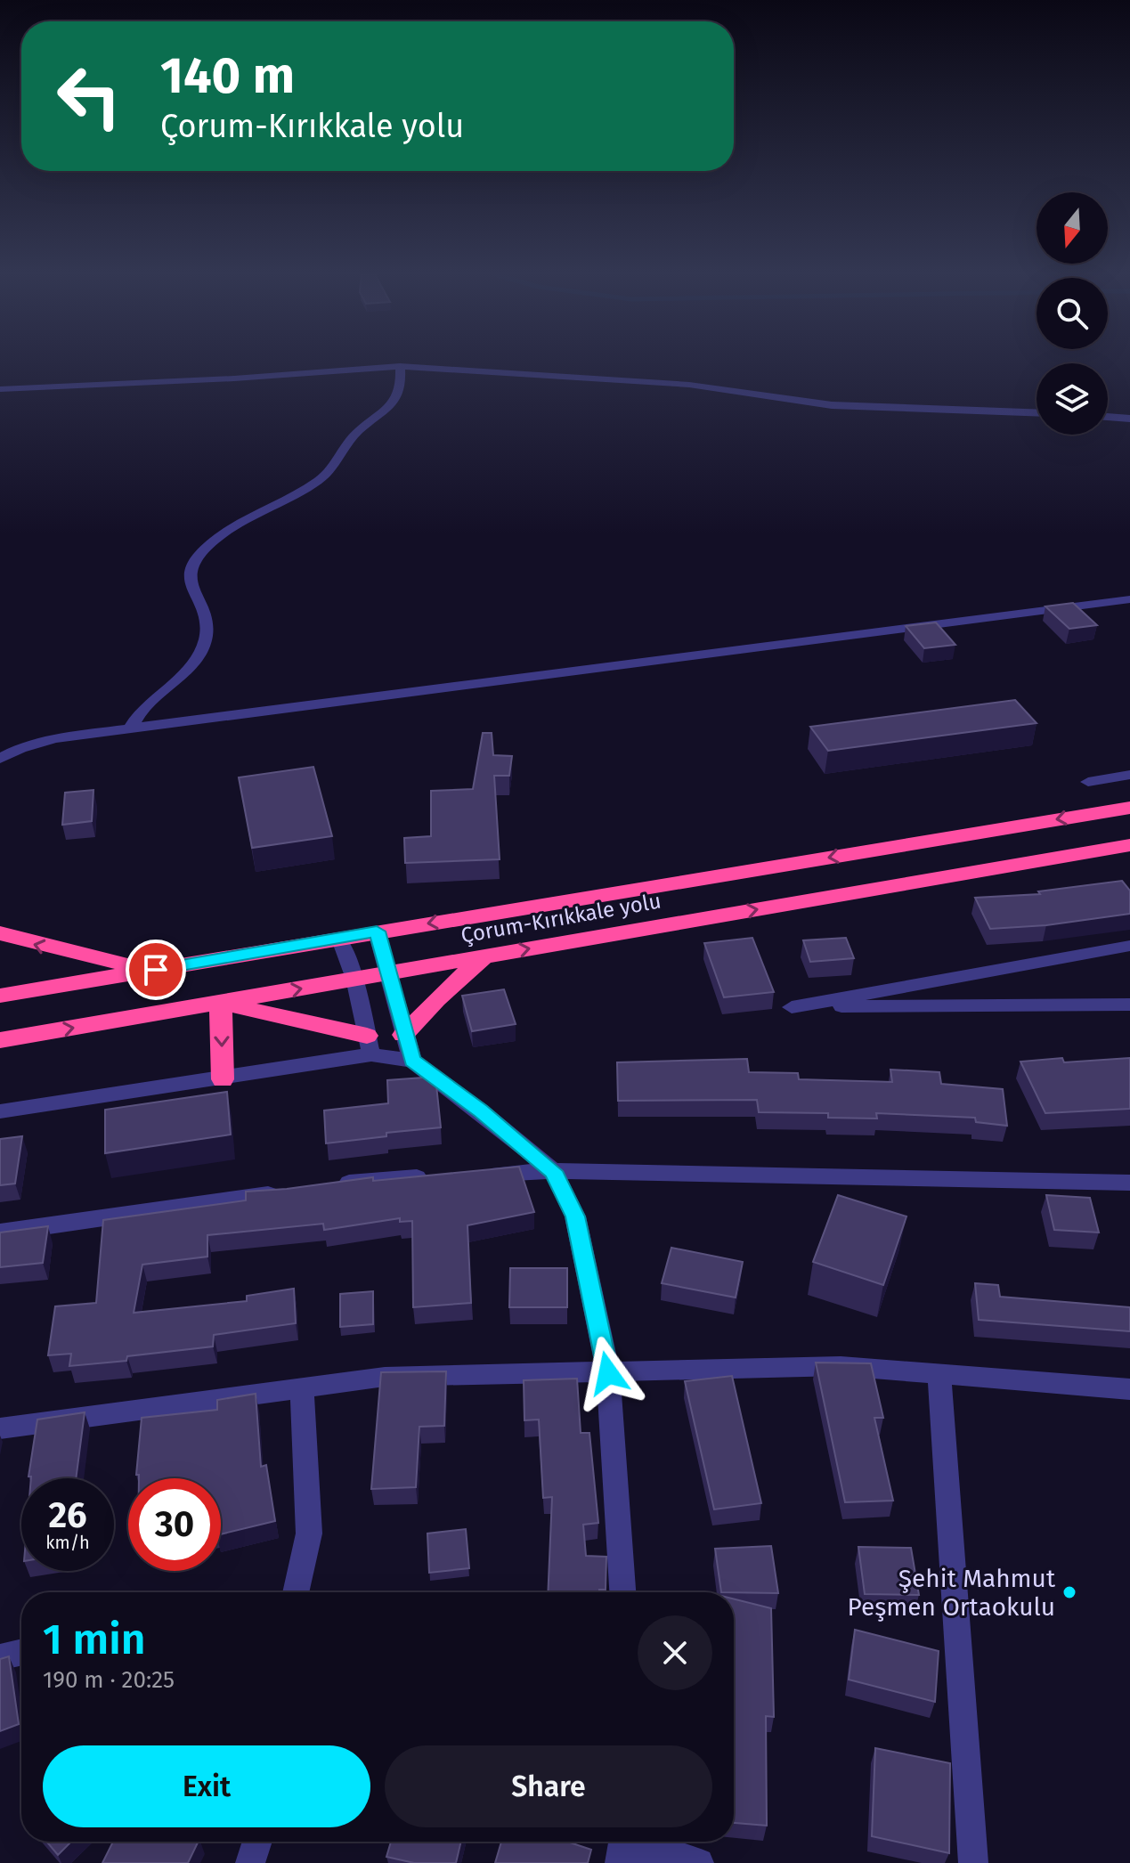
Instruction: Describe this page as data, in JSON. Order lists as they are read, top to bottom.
{
  "streets": {
    "highway": ["Çorum-Kırıkkale yolu"]
  },
  "places": ["Şehit Mahmut Peşmen Ortaokulu"],
  "north": "bottom",
  "page": {
    "turn": ["140 m", "Çorum-Kırıkkale yolu"],
    "speed": "26 km/h",
    "limit": "30",
    "heading": ["1 min", "190 m · 20:25"],
    "buttons": ["Exit", "Share"]
  }
}
